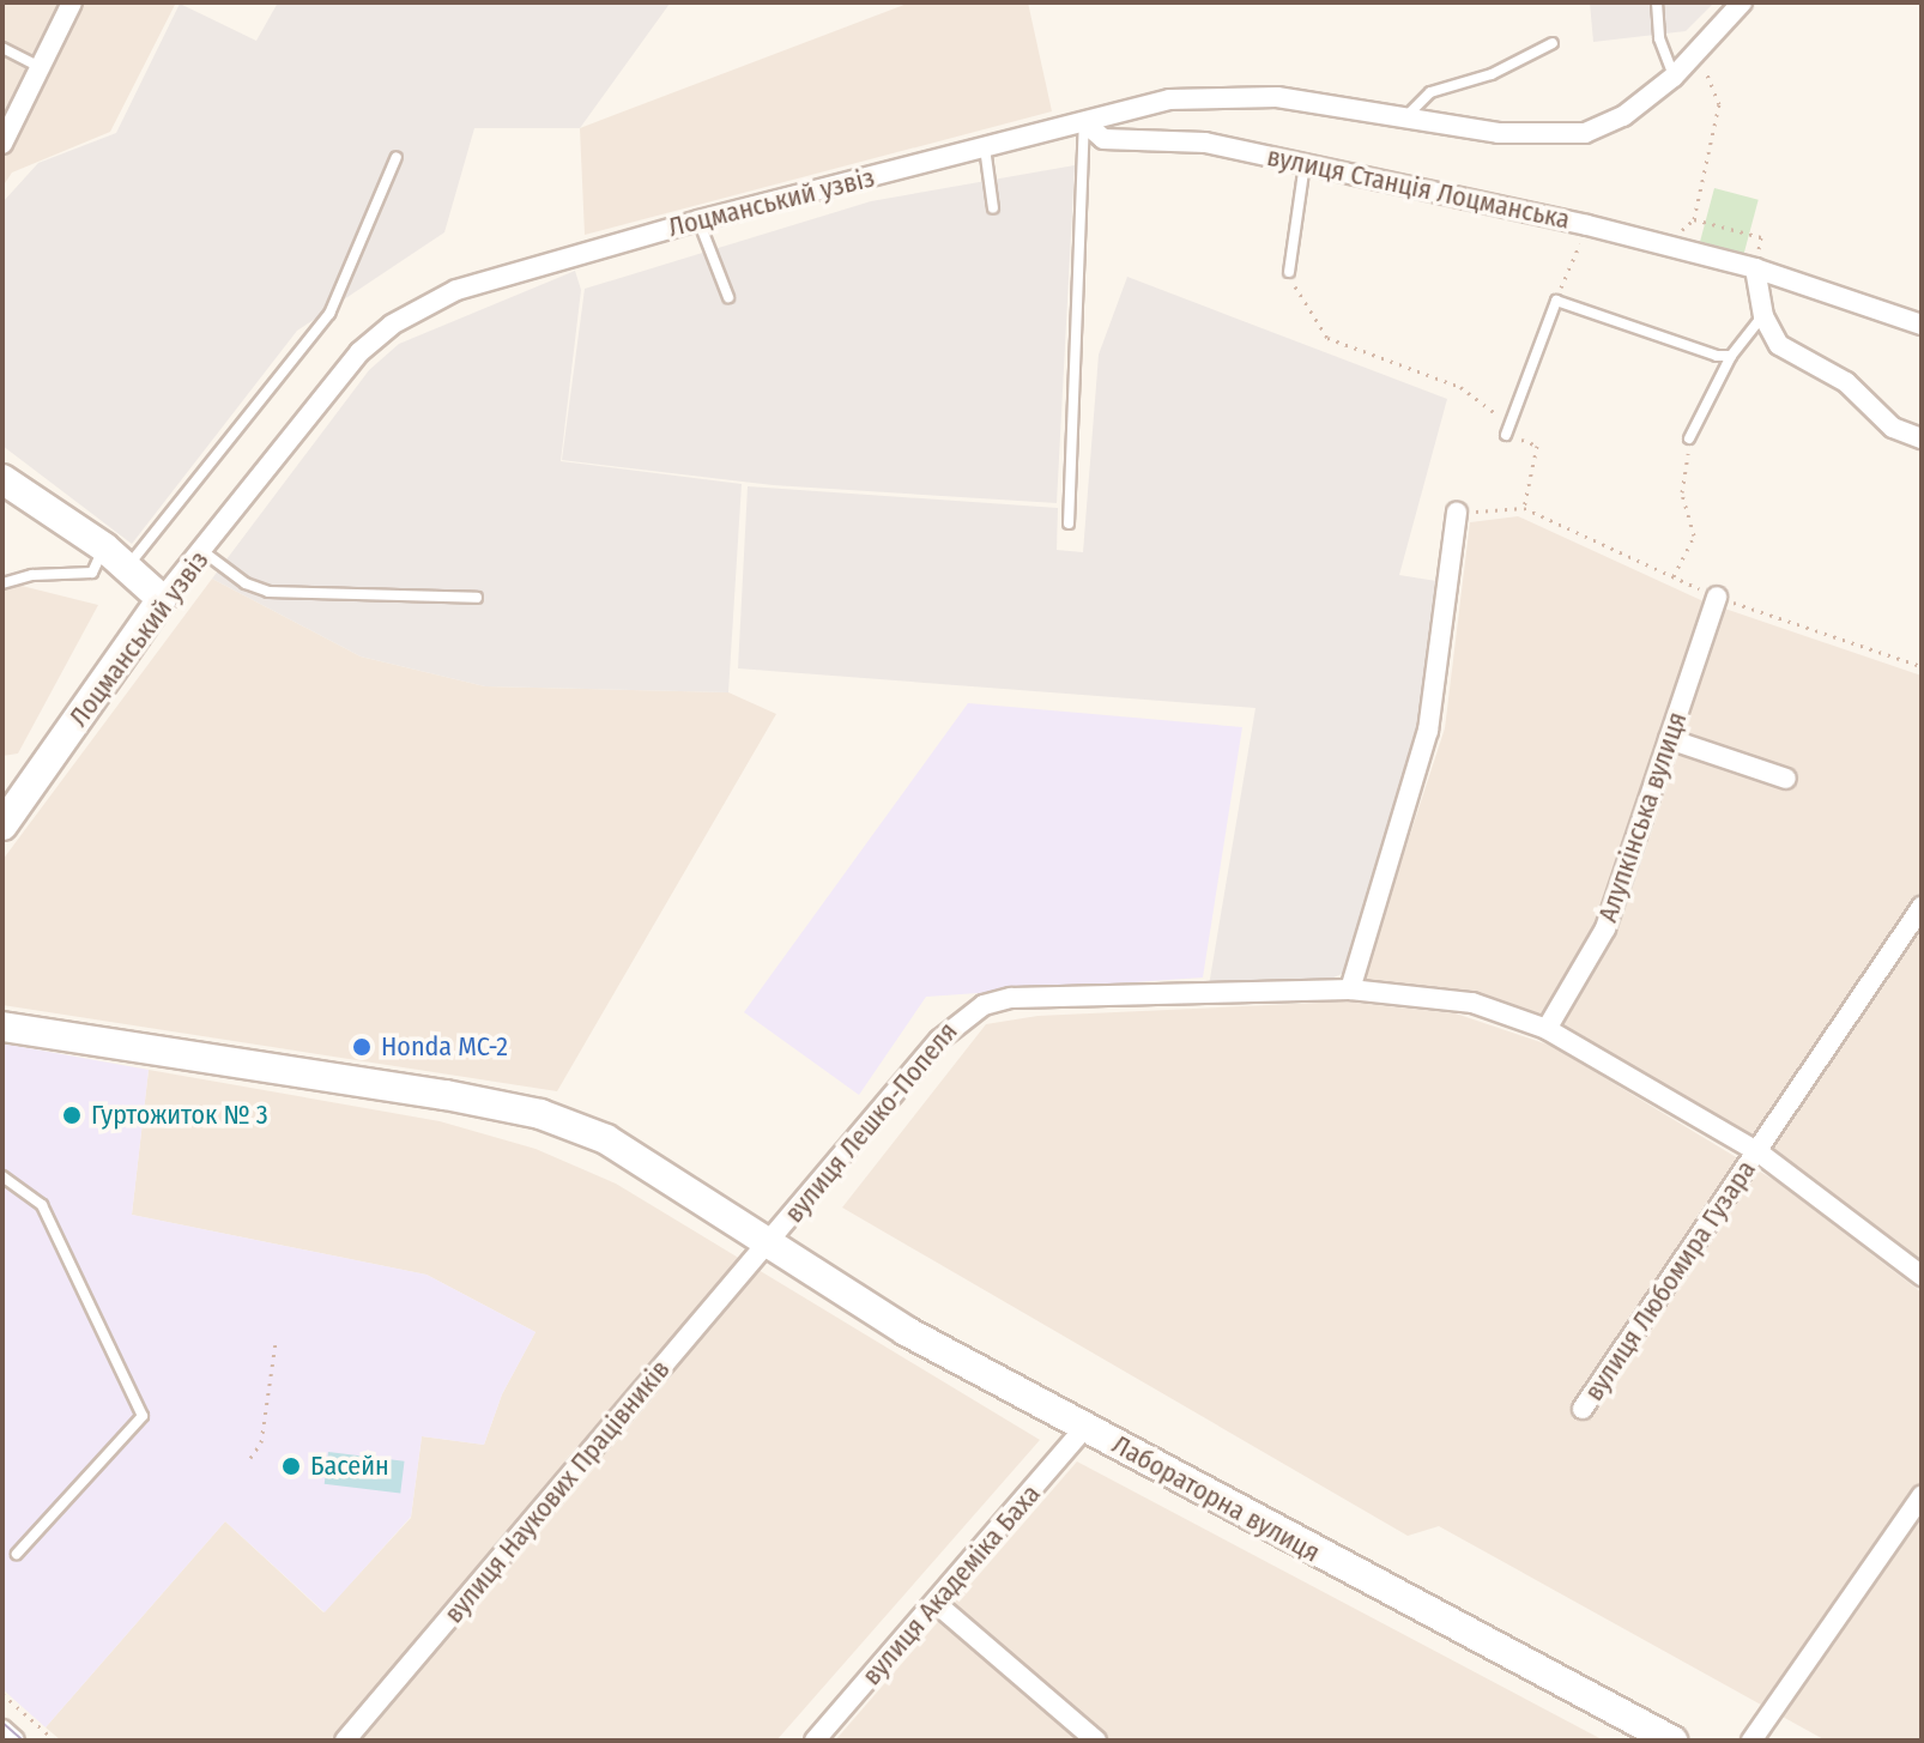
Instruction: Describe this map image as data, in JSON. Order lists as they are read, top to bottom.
{
  "streets": {
    "main road": ["Лоцманський узвіз", "вулиця Лешко-Попеля", "Лабораторна вулиця"],
    "street": [
      "вулиця Станція Лоцманська",
      "Алупкінська вулиця",
      "вулиця Любомира Гузара",
      "вулиця Наукових Працівників",
      "вулиця Академіка Баха"
    ]
  },
  "crossings": [
    ["вулиця Станція Лоцманська", "Лоцманський узвіз"],
    ["Алупкінська вулиця", "вулиця Любомира Гузара"],
    ["вулиця Лешко-Попеля", "вулиця Любомира Гузара"],
    ["вулиця Лешко-Попеля", "вулиця Наукових Працівників"],
    ["вулиця Лешко-Попеля", "Лабораторна вулиця"],
    ["вулиця Наукових Працівників", "Лабораторна вулиця"],
    ["Лабораторна вулиця", "вулиця Академіка Баха"]
  ],
  "places": ["Honda МС-2", "Гуртожиток № 3", "Басейн"]
}
